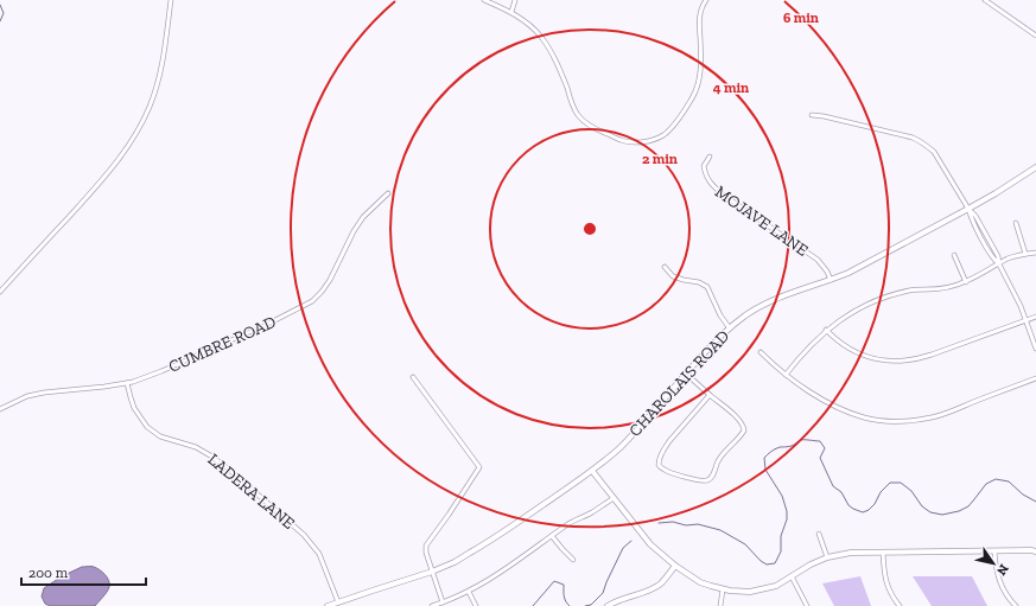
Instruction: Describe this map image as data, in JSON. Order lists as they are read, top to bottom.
{
  "streets": {
    "street": [
      "MOJAVE LANE",
      "CUMBRE ROAD",
      "CHAROLAIS ROAD",
      "LADERA LANE"
    ]
  },
  "crossings": [
    ["MOJAVE LANE", "CHAROLAIS ROAD"],
    ["CUMBRE ROAD", "LADERA LANE"],
    ["CHAROLAIS ROAD", "LADERA LANE"]
  ],
  "scale_bar": "200 m",
  "north": "bottom right",
  "rings": ["6 min", "4 min", "2 min"]
}
